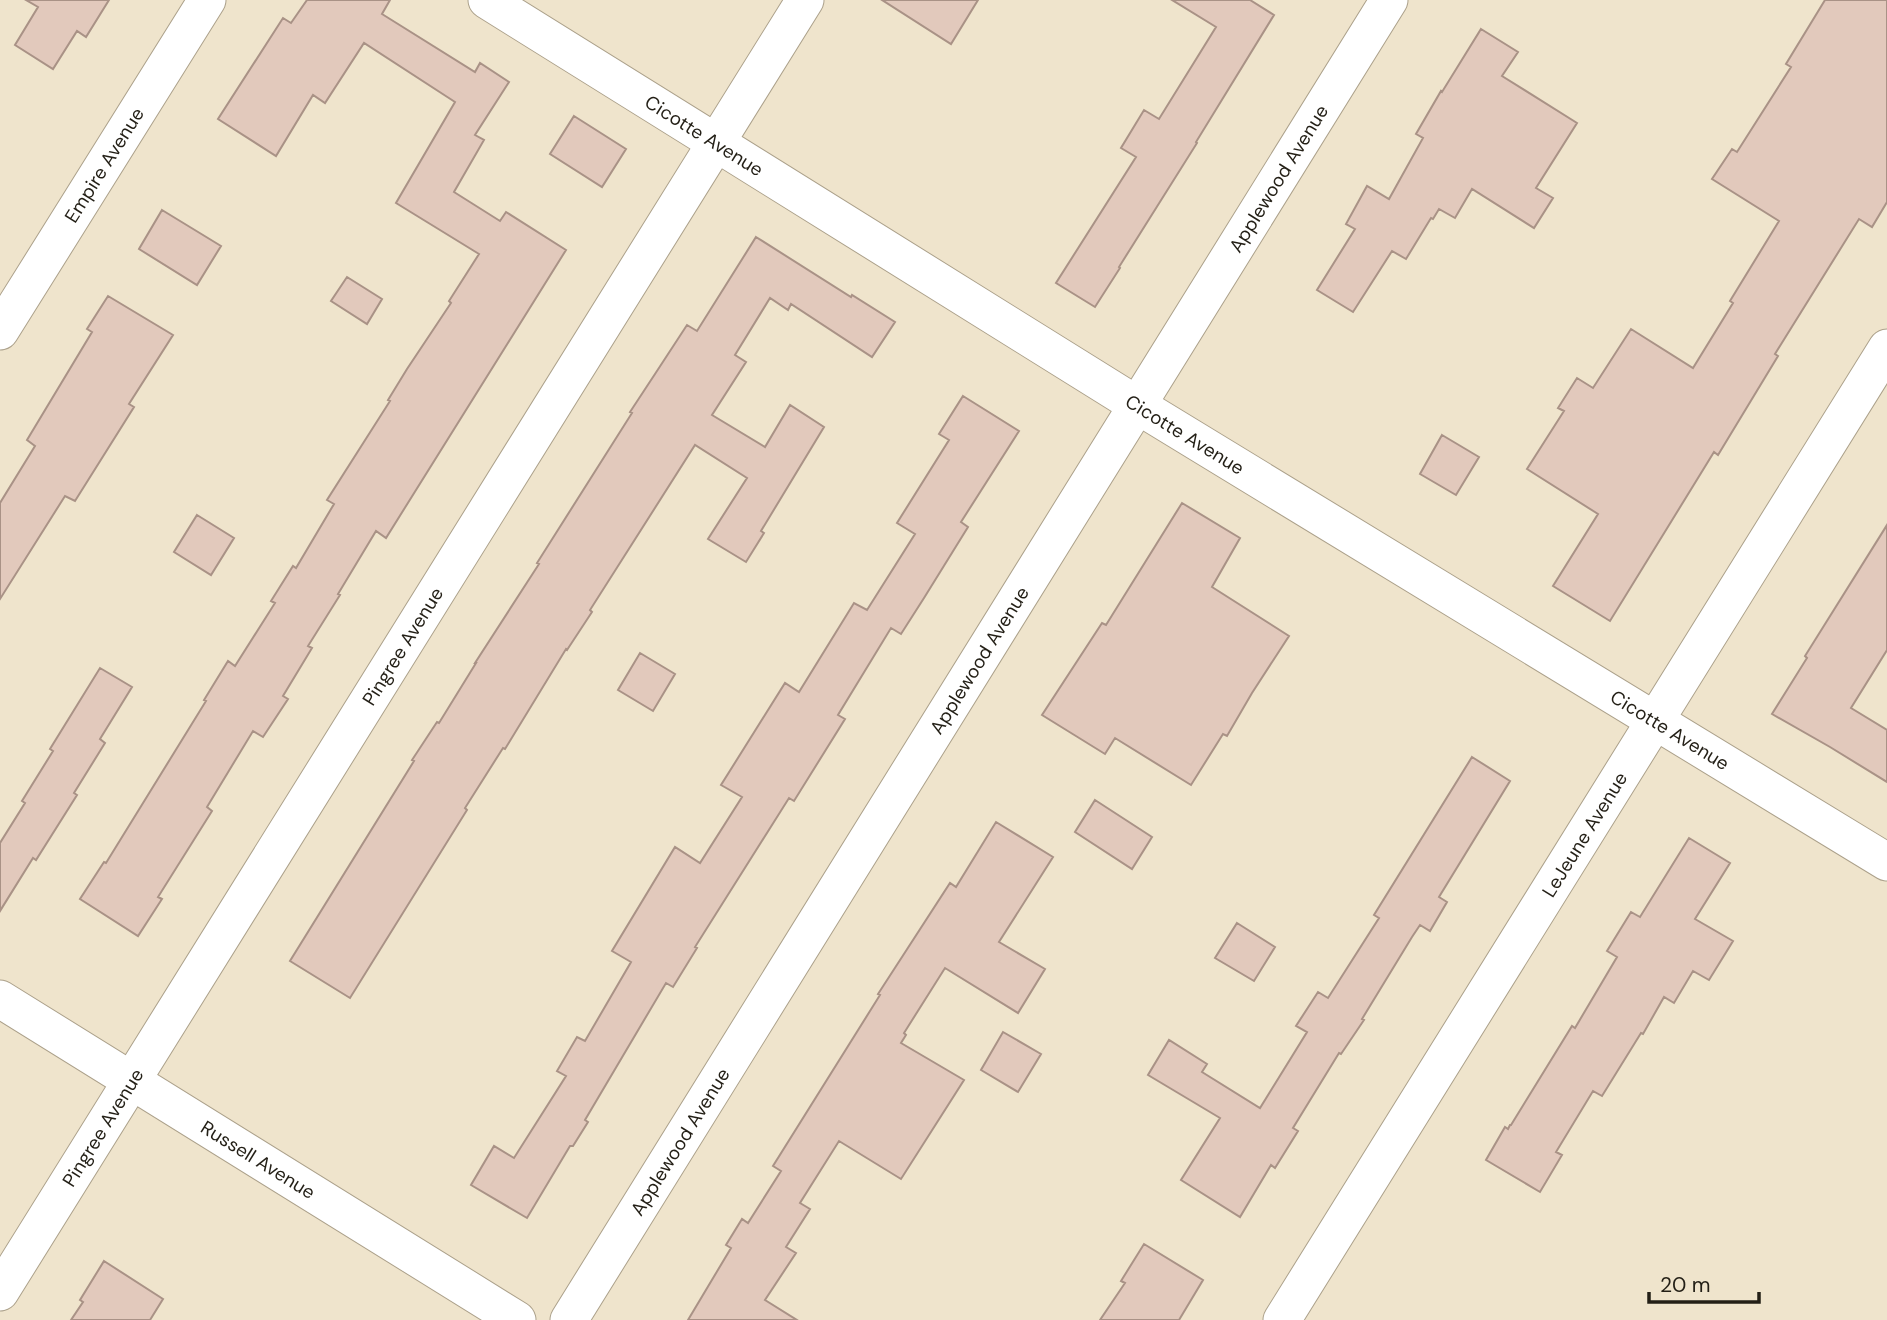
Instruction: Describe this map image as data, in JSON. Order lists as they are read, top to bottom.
{
  "streets": {
    "street": [
      "Cicotte Avenue",
      "Empire Avenue",
      "Applewood Avenue",
      "Pingree Avenue",
      "LeJeune Avenue",
      "Russell Avenue"
    ]
  },
  "crossings": [
    ["Cicotte Avenue", "Applewood Avenue"],
    ["Cicotte Avenue", "Pingree Avenue"],
    ["Cicotte Avenue", "LeJeune Avenue"],
    ["Pingree Avenue", "Russell Avenue"]
  ],
  "scale_bar": "20 m"
}
